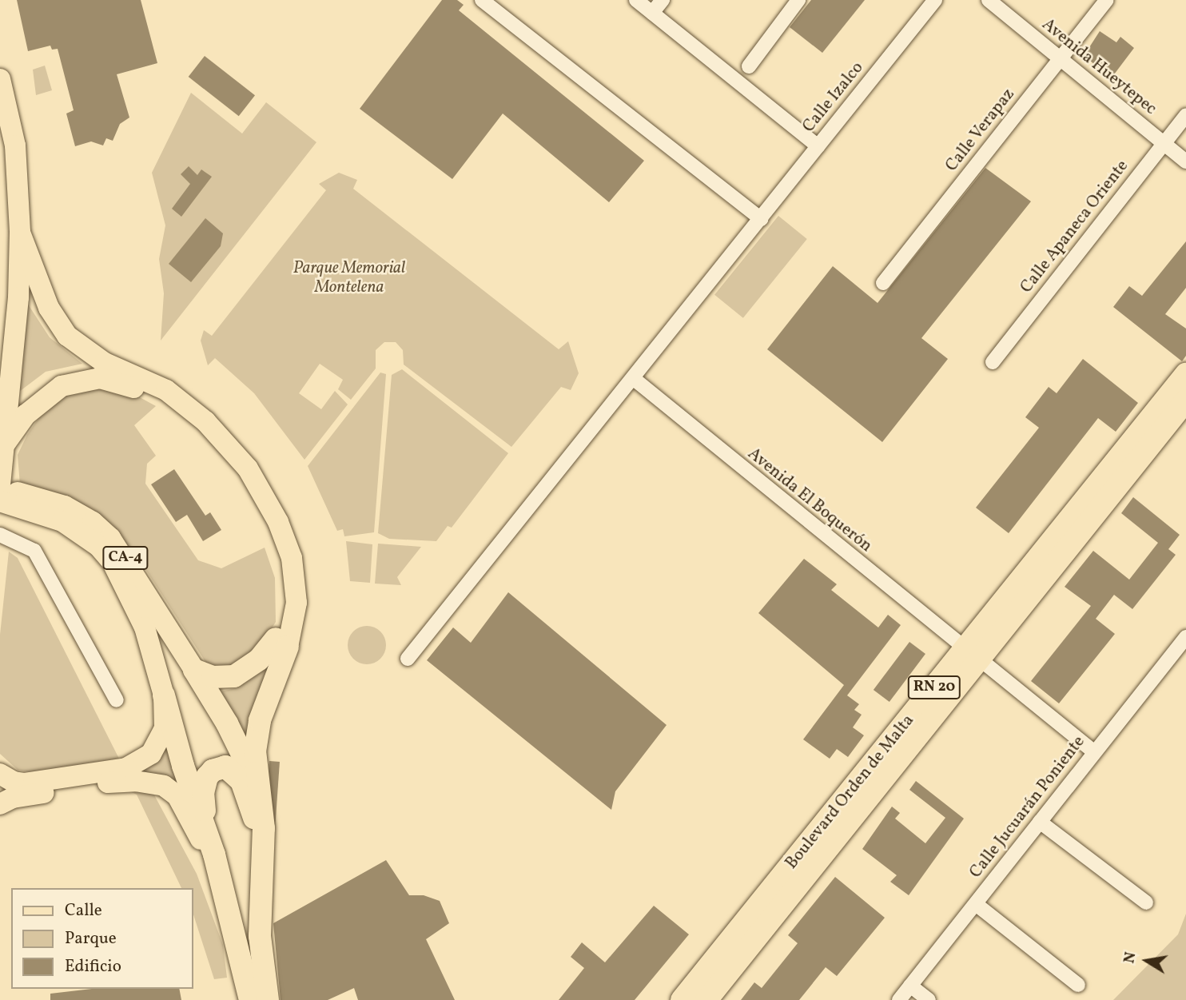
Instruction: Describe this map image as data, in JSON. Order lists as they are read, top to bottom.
{
  "streets": {
    "highway": ["CA-4", "RN 20", "Boulevard Orden de Malta"],
    "street": [
      "Avenida Hueytepec",
      "Calle Izalco",
      "Calle Verapaz",
      "Calle Apaneca Oriente",
      "Avenida El Boquerón",
      "Calle Jucuarán Poniente"
    ]
  },
  "crossings": [
    ["Avenida Hueytepec", "Calle Verapaz"],
    ["Avenida Hueytepec", "Calle Apaneca Oriente"],
    ["Calle Izalco", "Avenida El Boquerón"],
    ["Avenida El Boquerón", "Boulevard Orden de Malta"],
    ["Avenida El Boquerón", "Calle Jucuarán Poniente"]
  ],
  "parks": ["Parque Memorial Montelena"],
  "legend": ["Calle", "Parque", "Edificio"],
  "north": "left"
}
